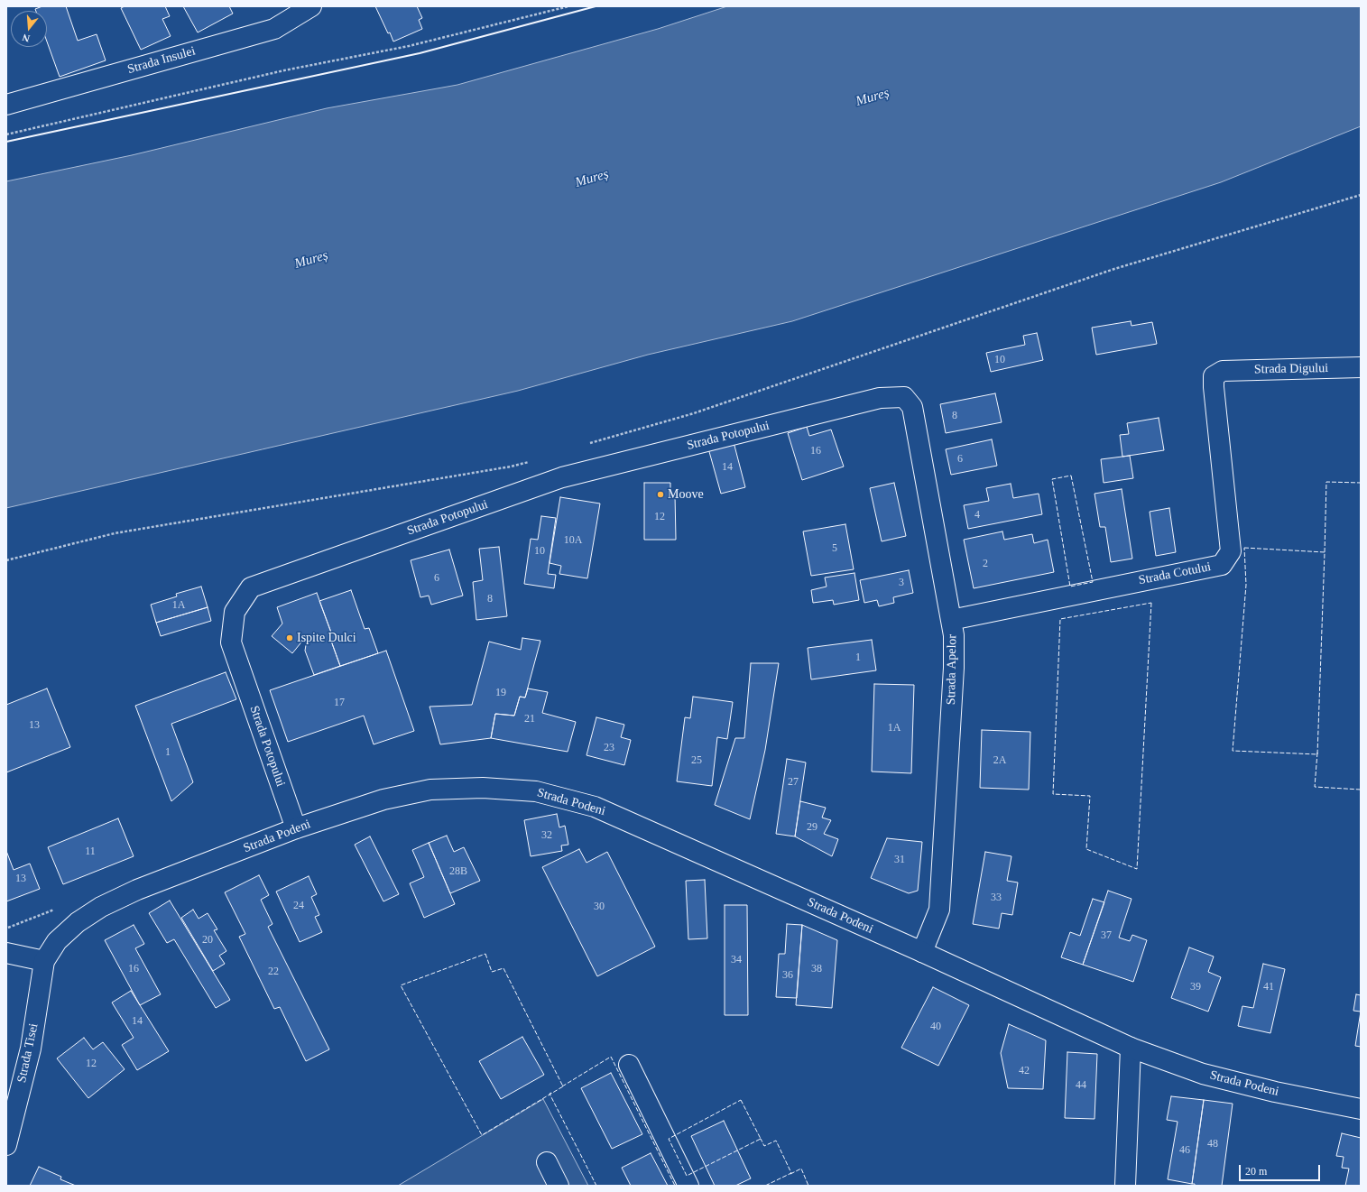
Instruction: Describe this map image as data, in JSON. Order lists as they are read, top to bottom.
{
  "streets": {
    "street": [
      "Strada Insulei",
      "Strada Digului",
      "Strada Potopului",
      "Strada Cotului",
      "Strada Apelor",
      "Strada Podeni",
      "Strada Tisei"
    ]
  },
  "crossings": [
    ["Strada Digului", "Strada Cotului"],
    ["Strada Potopului", "Strada Apelor"],
    ["Strada Potopului", "Strada Podeni"],
    ["Strada Cotului", "Strada Apelor"],
    ["Strada Apelor", "Strada Podeni"],
    ["Strada Podeni", "Strada Tisei"]
  ],
  "water": ["Mureș"],
  "places": ["Moove", "Ispite Dulci"],
  "house_numbers": [
    "10",
    "8",
    "16",
    "6",
    "14",
    "4",
    "12",
    "10A",
    "5",
    "10",
    "2",
    "6",
    "3",
    "8",
    "1A",
    "1",
    "19",
    "17",
    "21",
    "13",
    "1A",
    "23",
    "1",
    "25",
    "2A",
    "27",
    "29",
    "32",
    "11",
    "31",
    "28B",
    "13",
    "33",
    "24",
    "30",
    "37",
    "20",
    "34",
    "16",
    "38",
    "22",
    "36",
    "39",
    "41",
    "14",
    "40",
    "12",
    "42",
    "44",
    "48",
    "46"
  ],
  "scale_bar": "20 m",
  "north": "bottom"
}
